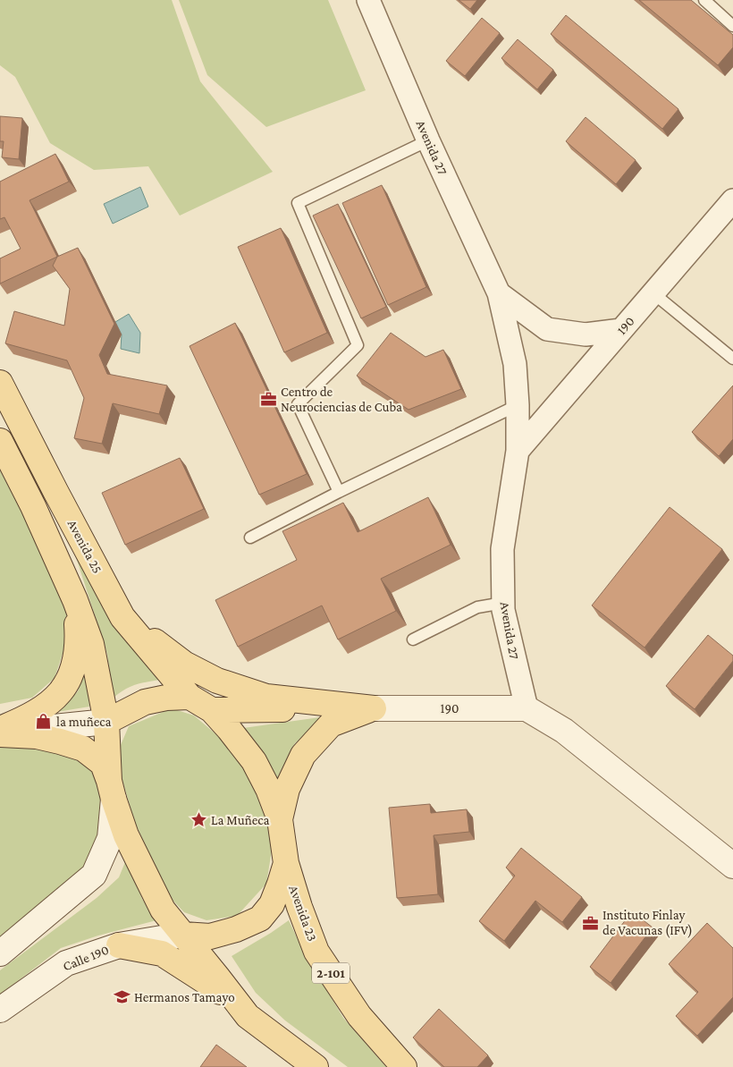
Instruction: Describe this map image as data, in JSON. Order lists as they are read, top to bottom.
{
  "streets": {
    "main road": [
      "190",
      "Avenida 25",
      "Avenida 23",
      "Calle 190",
      "2-101"
    ],
    "street": ["Avenida 27"]
  },
  "crossings": [
    ["Avenida 27", "190"]
  ],
  "places": {
    "office": ["Centro de Neurociencias de Cuba", "Instituto Finlay de Vacunas (IFV)"],
    "shop": ["la muñeca"],
    "place": ["La Muñeca"],
    "school or university": ["Hermanos Tamayo"]
  }
}
